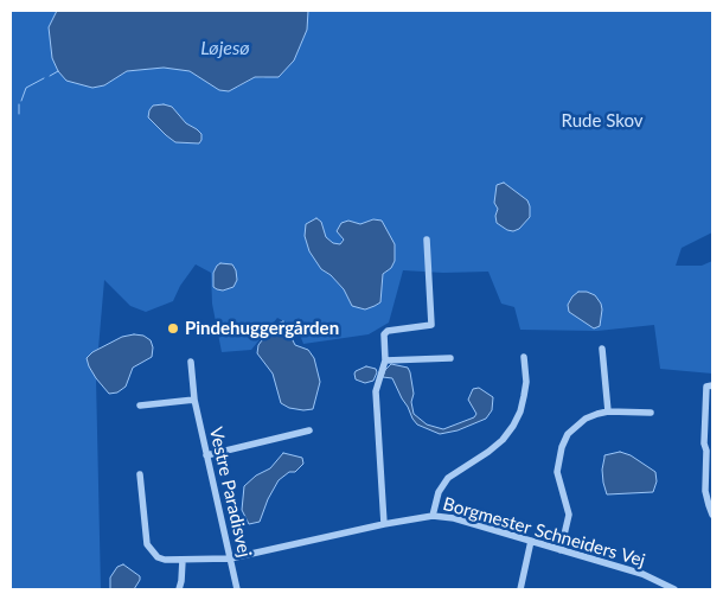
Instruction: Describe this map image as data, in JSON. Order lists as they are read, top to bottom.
{
  "streets": {
    "street": ["Vestre Paradisvej", "Borgmester Schneiders Vej"]
  },
  "crossings": [
    ["Vestre Paradisvej", "Borgmester Schneiders Vej"]
  ],
  "water": ["Løjesø"],
  "parks": ["Rude Skov"],
  "places": ["Pindehuggergården"]
}
